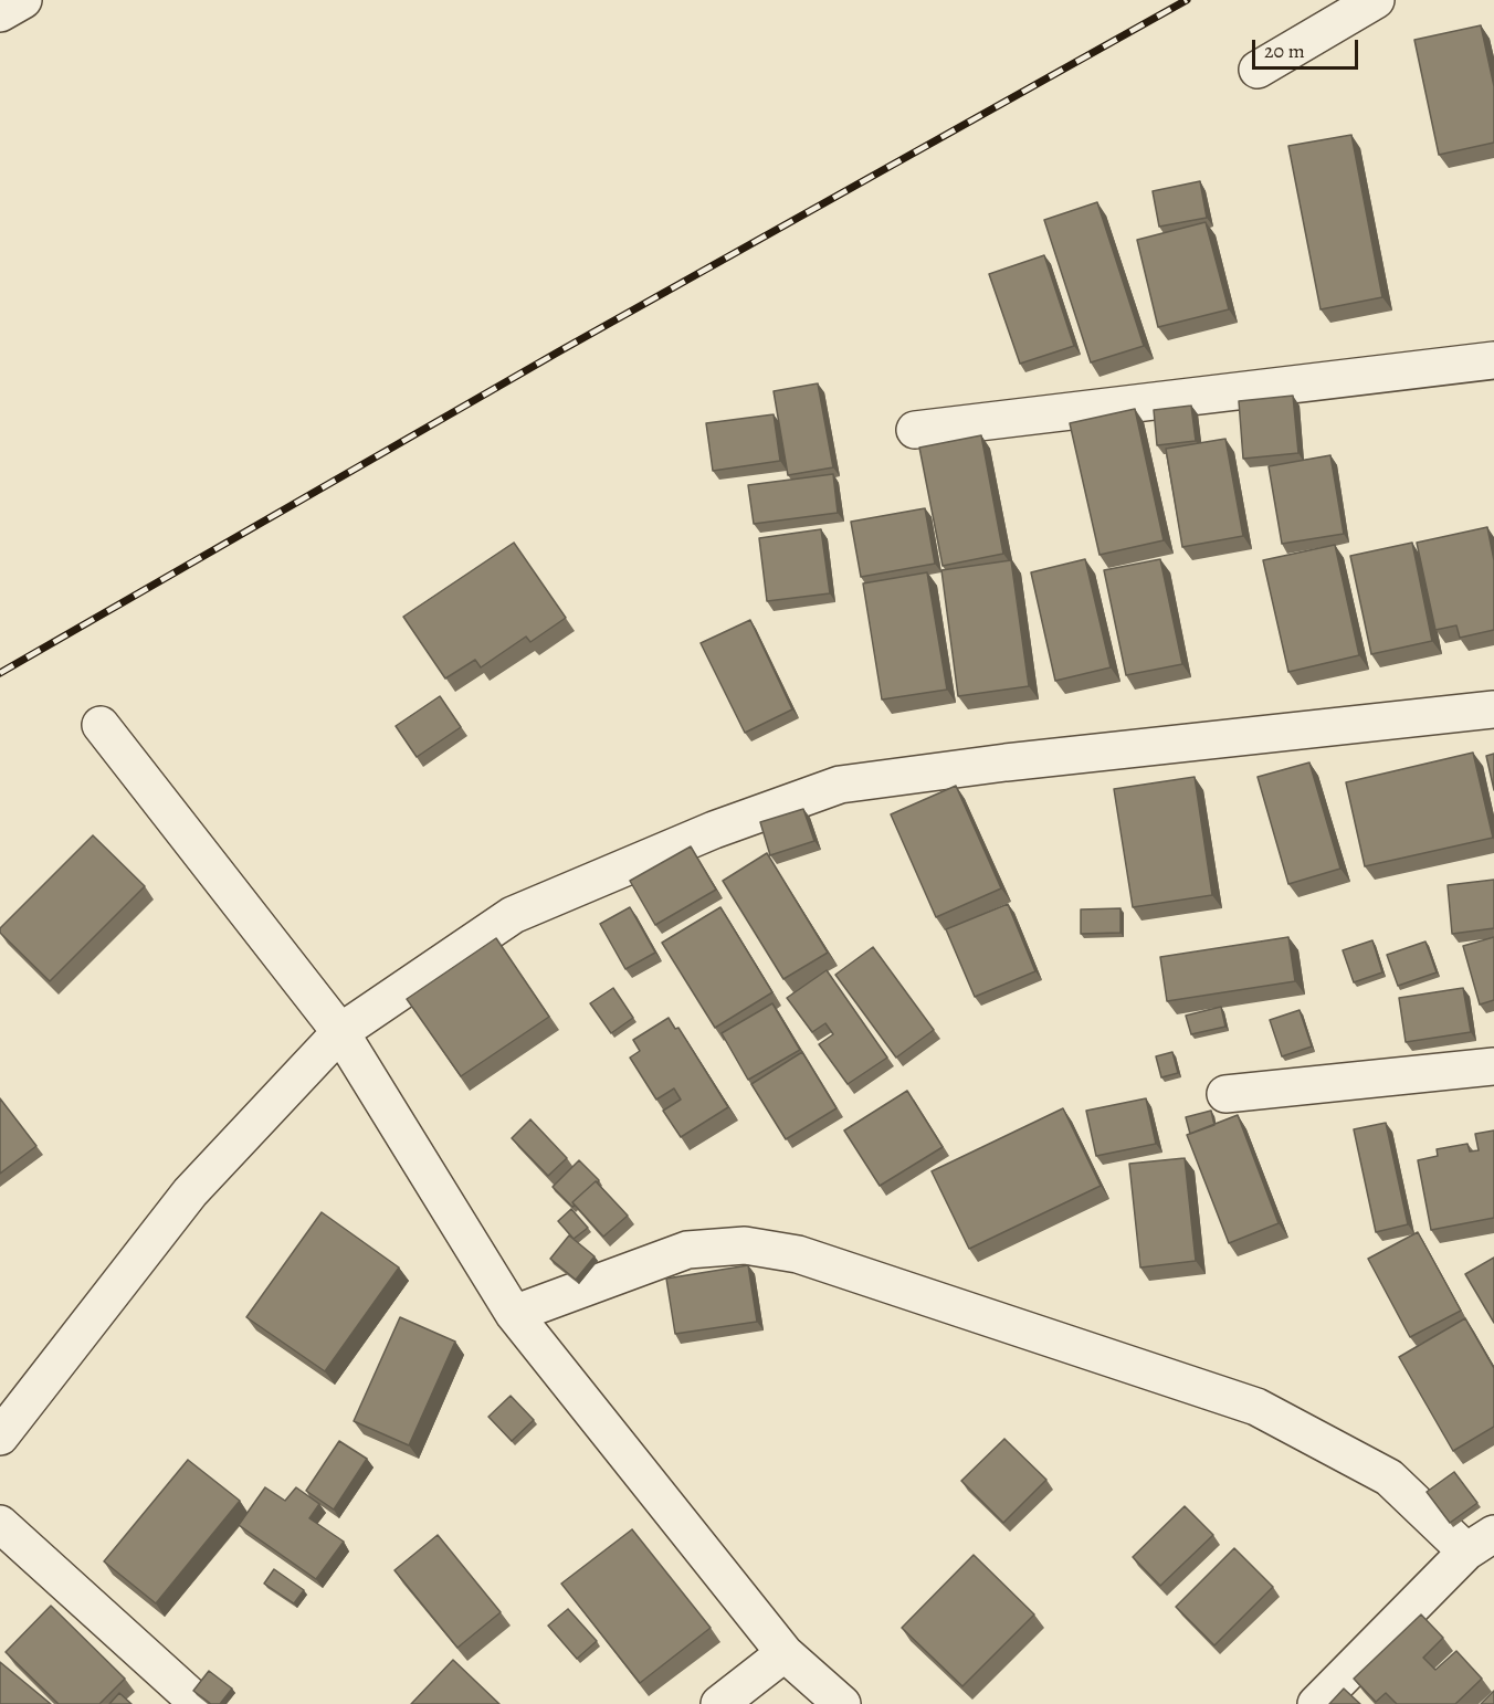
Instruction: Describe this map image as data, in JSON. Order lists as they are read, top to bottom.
{
  "scale_bar": "20 m"
}
